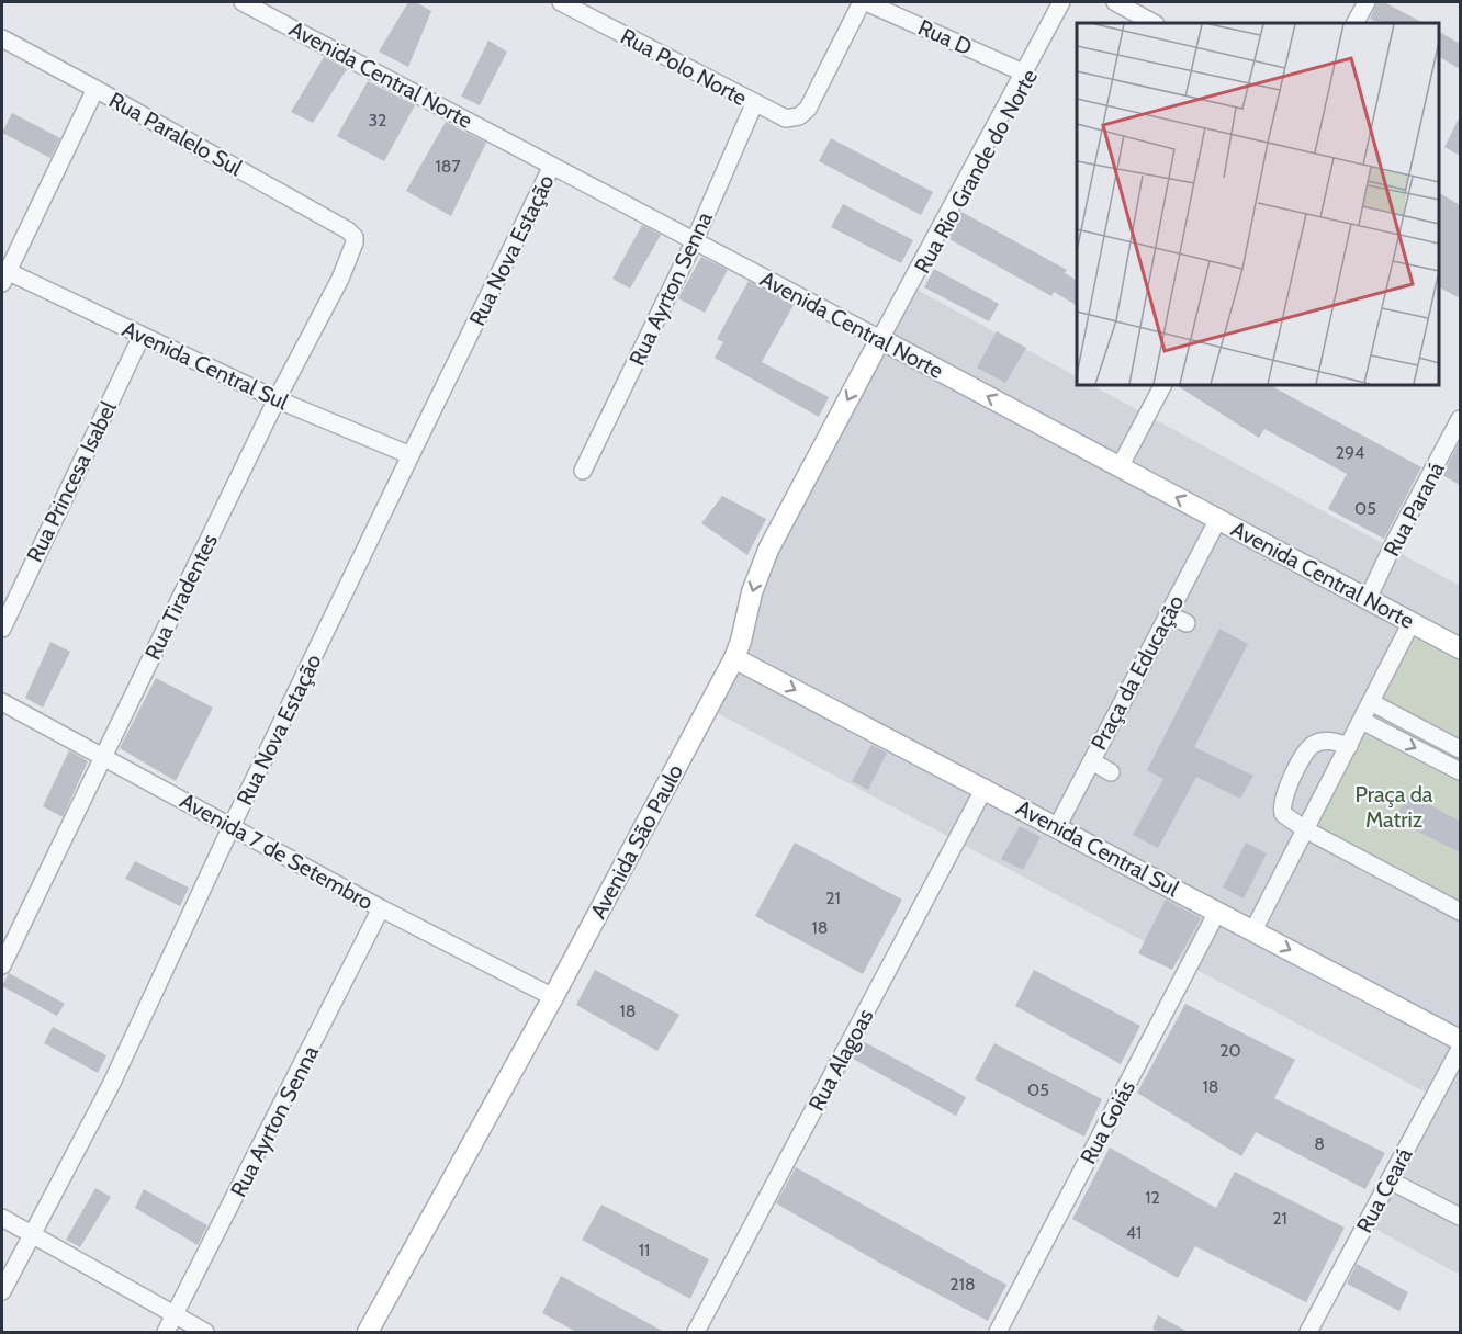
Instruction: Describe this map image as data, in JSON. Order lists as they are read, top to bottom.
{
  "streets": {
    "main road": ["Avenida Central Norte", "Avenida Central Sul", "Avenida São Paulo"],
    "street": [
      "Rua D",
      "Rua Polo Norte",
      "Rua Paralelo Sul",
      "Rua Rio Grande do Norte",
      "Rua Nova Estação",
      "Rua Ayrton Senna",
      "Rua Princesa Isabel",
      "Rua Paraná",
      "Rua Tiradentes",
      "Praça da Educação",
      "Avenida 7 de Setembro",
      "Rua Alagoas",
      "Rua Goiás",
      "Rua Ceará"
    ]
  },
  "crossings": [
    ["Rua D", "Rua Polo Norte"],
    ["Rua D", "Rua Rio Grande do Norte"],
    ["Rua Polo Norte", "Rua Ayrton Senna"],
    ["Avenida Central Norte", "Rua Rio Grande do Norte"],
    ["Avenida Central Norte", "Rua Nova Estação"],
    ["Avenida Central Norte", "Rua Ayrton Senna"],
    ["Avenida Central Norte", "Rua Paraná"],
    ["Avenida Central Norte", "Praça da Educação"],
    ["Avenida Central Norte", "Avenida São Paulo"],
    ["Rua Paralelo Sul", "Rua Tiradentes"],
    ["Rua Rio Grande do Norte", "Avenida São Paulo"],
    ["Rua Nova Estação", "Avenida Central Sul"],
    ["Rua Nova Estação", "Avenida 7 de Setembro"],
    ["Rua Ayrton Senna", "Avenida 7 de Setembro"],
    ["Avenida Central Sul", "Rua Princesa Isabel"],
    ["Avenida Central Sul", "Rua Tiradentes"],
    ["Avenida Central Sul", "Praça da Educação"],
    ["Avenida Central Sul", "Avenida São Paulo"],
    ["Avenida Central Sul", "Rua Alagoas"],
    ["Avenida Central Sul", "Rua Goiás"],
    ["Rua Tiradentes", "Avenida 7 de Setembro"],
    ["Avenida São Paulo", "Avenida 7 de Setembro"]
  ],
  "parks": ["Praça da Matriz"],
  "house_numbers": [
    "32",
    "187",
    "294",
    "05",
    "21",
    "18",
    "18",
    "20",
    "18",
    "05",
    "8",
    "12",
    "21",
    "41",
    "11",
    "218"
  ]
}
